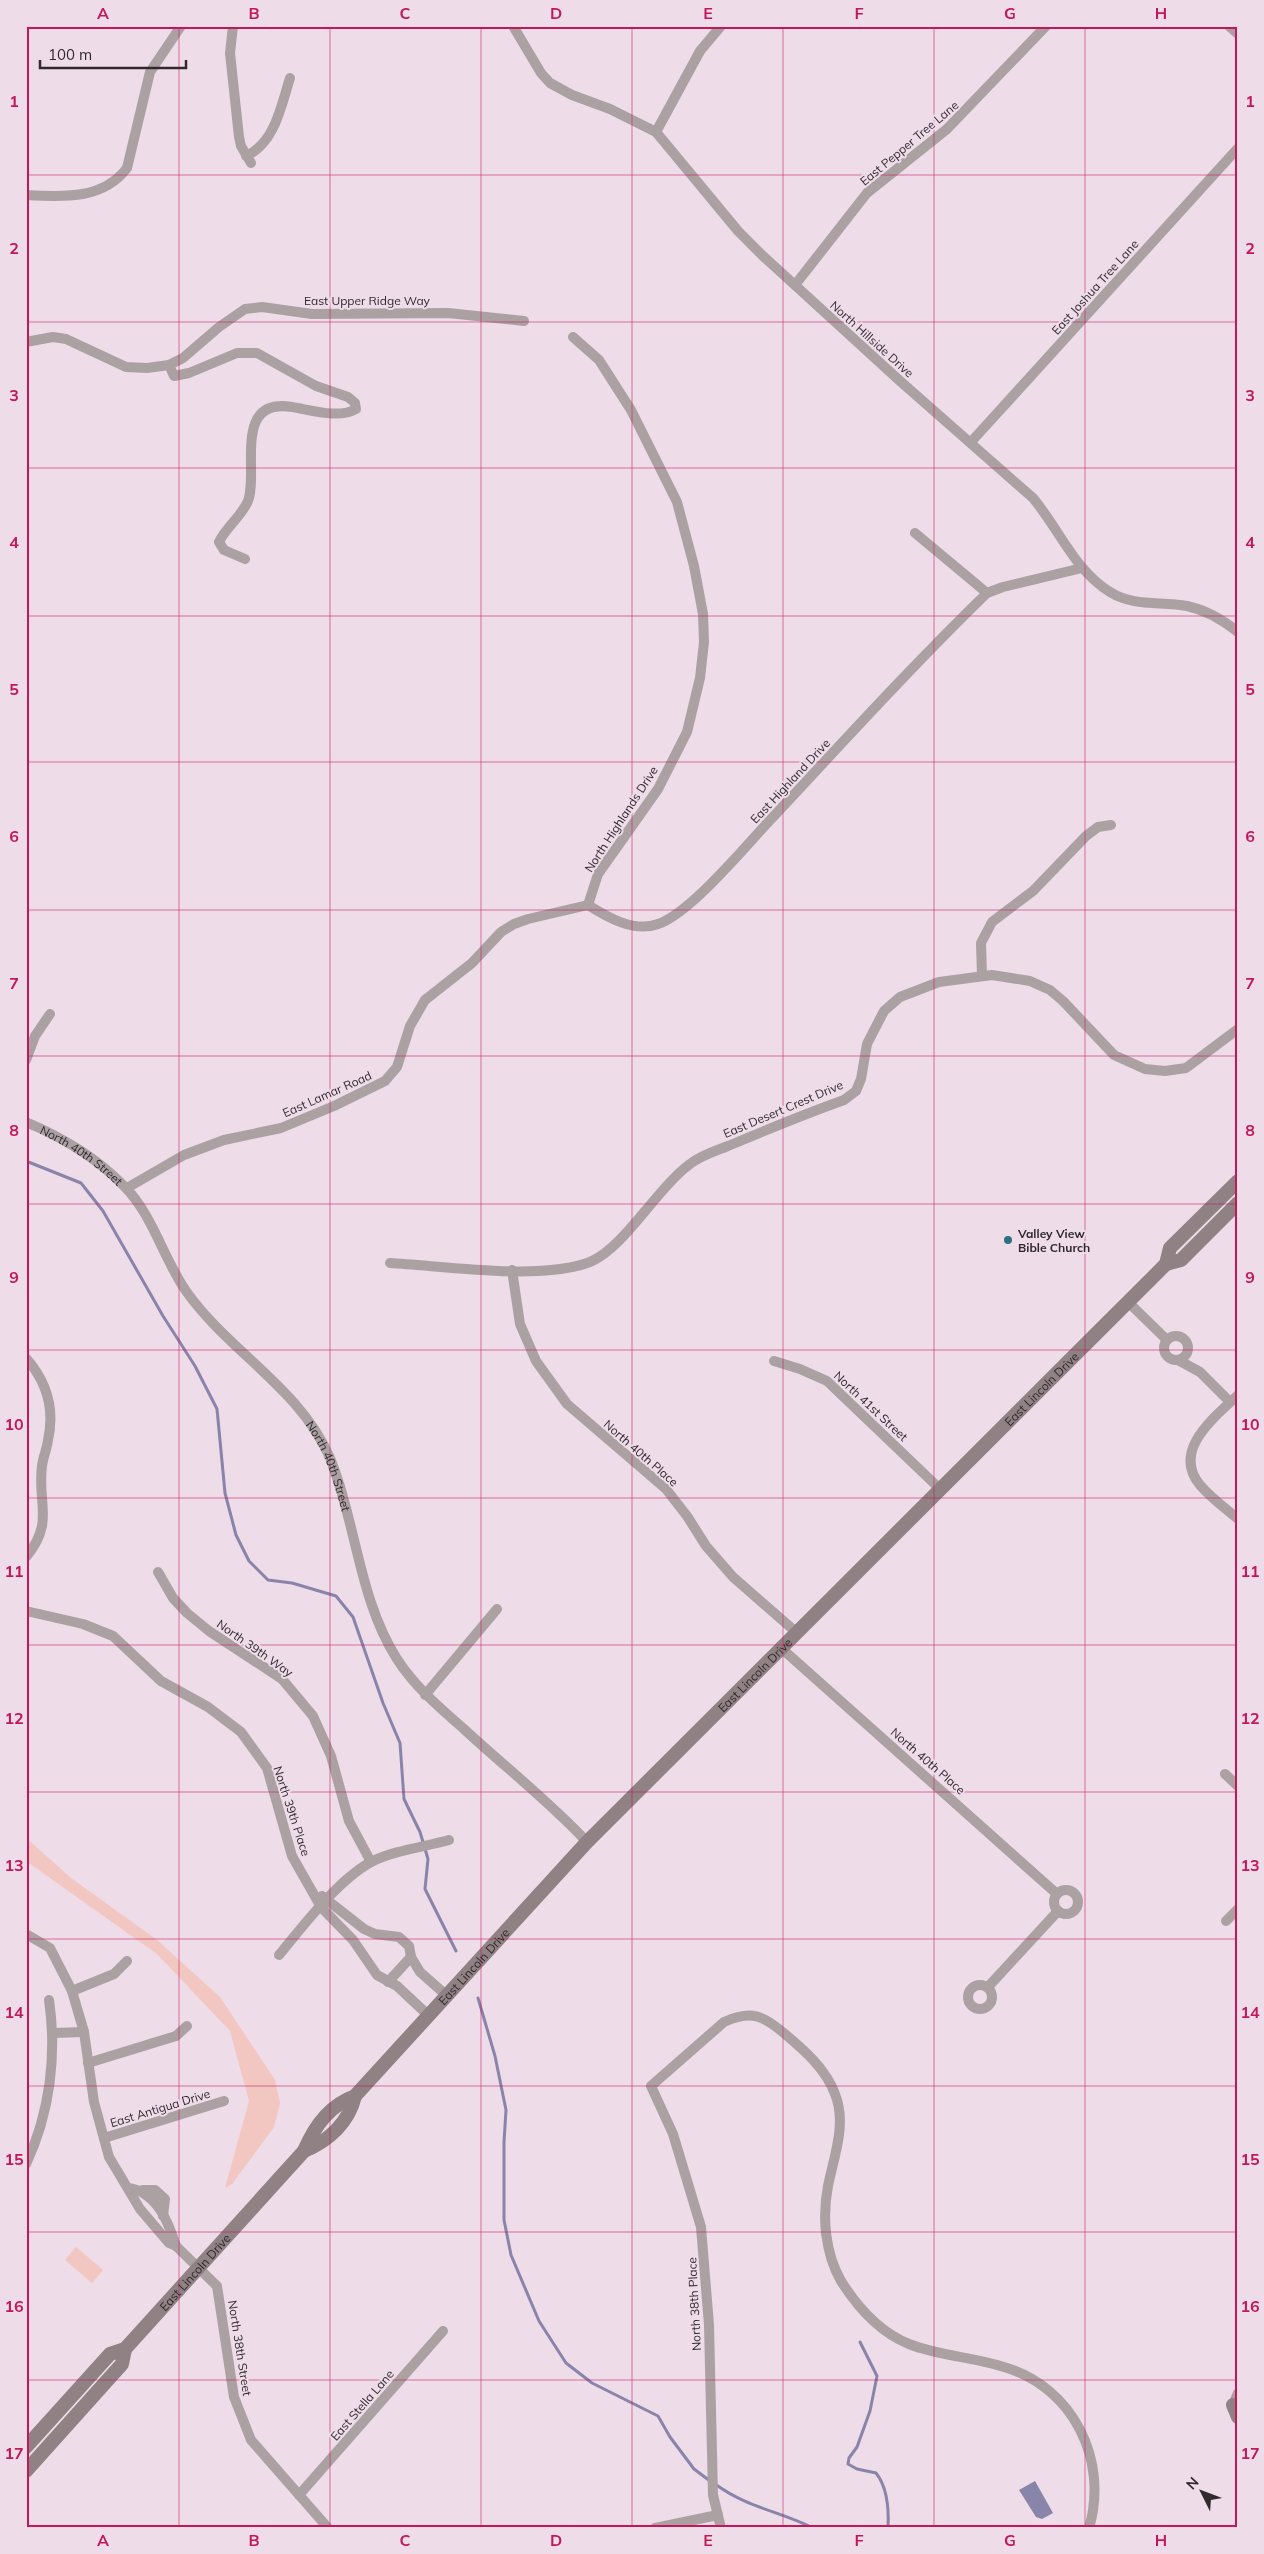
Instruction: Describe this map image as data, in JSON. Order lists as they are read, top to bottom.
{
  "streets": {
    "main road": ["East Lincoln Drive"],
    "street": [
      "East Pepper Tree Lane",
      "East Joshua Tree Lane",
      "East Upper Ridge Way",
      "North Hillside Drive",
      "East Highland Drive",
      "North Highlands Drive",
      "East Lamar Road",
      "East Desert Crest Drive",
      "North 40th Street",
      "North 41st Street",
      "North 40th Place",
      "North 39th Way",
      "North 39th Place",
      "East Antigua Drive",
      "North 38th Place",
      "North 38th Street",
      "East Stella Lane"
    ]
  },
  "crossings": [
    ["East Pepper Tree Lane", "North Hillside Drive"],
    ["East Joshua Tree Lane", "North Hillside Drive"],
    ["East Highland Drive", "North Highlands Drive"],
    ["East Highland Drive", "East Lamar Road"],
    ["North Highlands Drive", "East Lamar Road"],
    ["East Lamar Road", "North 40th Street"],
    ["East Desert Crest Drive", "North 40th Place"],
    ["North 40th Street", "East Lincoln Drive"],
    ["East Lincoln Drive", "North 41st Street"],
    ["East Lincoln Drive", "North 40th Place"],
    ["East Lincoln Drive", "North 39th Place"],
    ["East Lincoln Drive", "East Antigua Drive"],
    ["East Lincoln Drive", "North 38th Street"],
    ["East Antigua Drive", "North 38th Street"],
    ["North 38th Street", "East Stella Lane"]
  ],
  "places": ["Valley View Bible Church"],
  "scale_bar": "100 m",
  "north": "top left",
  "grid": {
    "columns": [
      "A",
      "B",
      "C",
      "D",
      "E",
      "F",
      "G",
      "H"
    ],
    "rows": [
      "1",
      "2",
      "3",
      "4",
      "5",
      "6",
      "7",
      "8",
      "9",
      "10",
      "11",
      "12",
      "13",
      "14",
      "15",
      "16",
      "17"
    ]
  }
}
